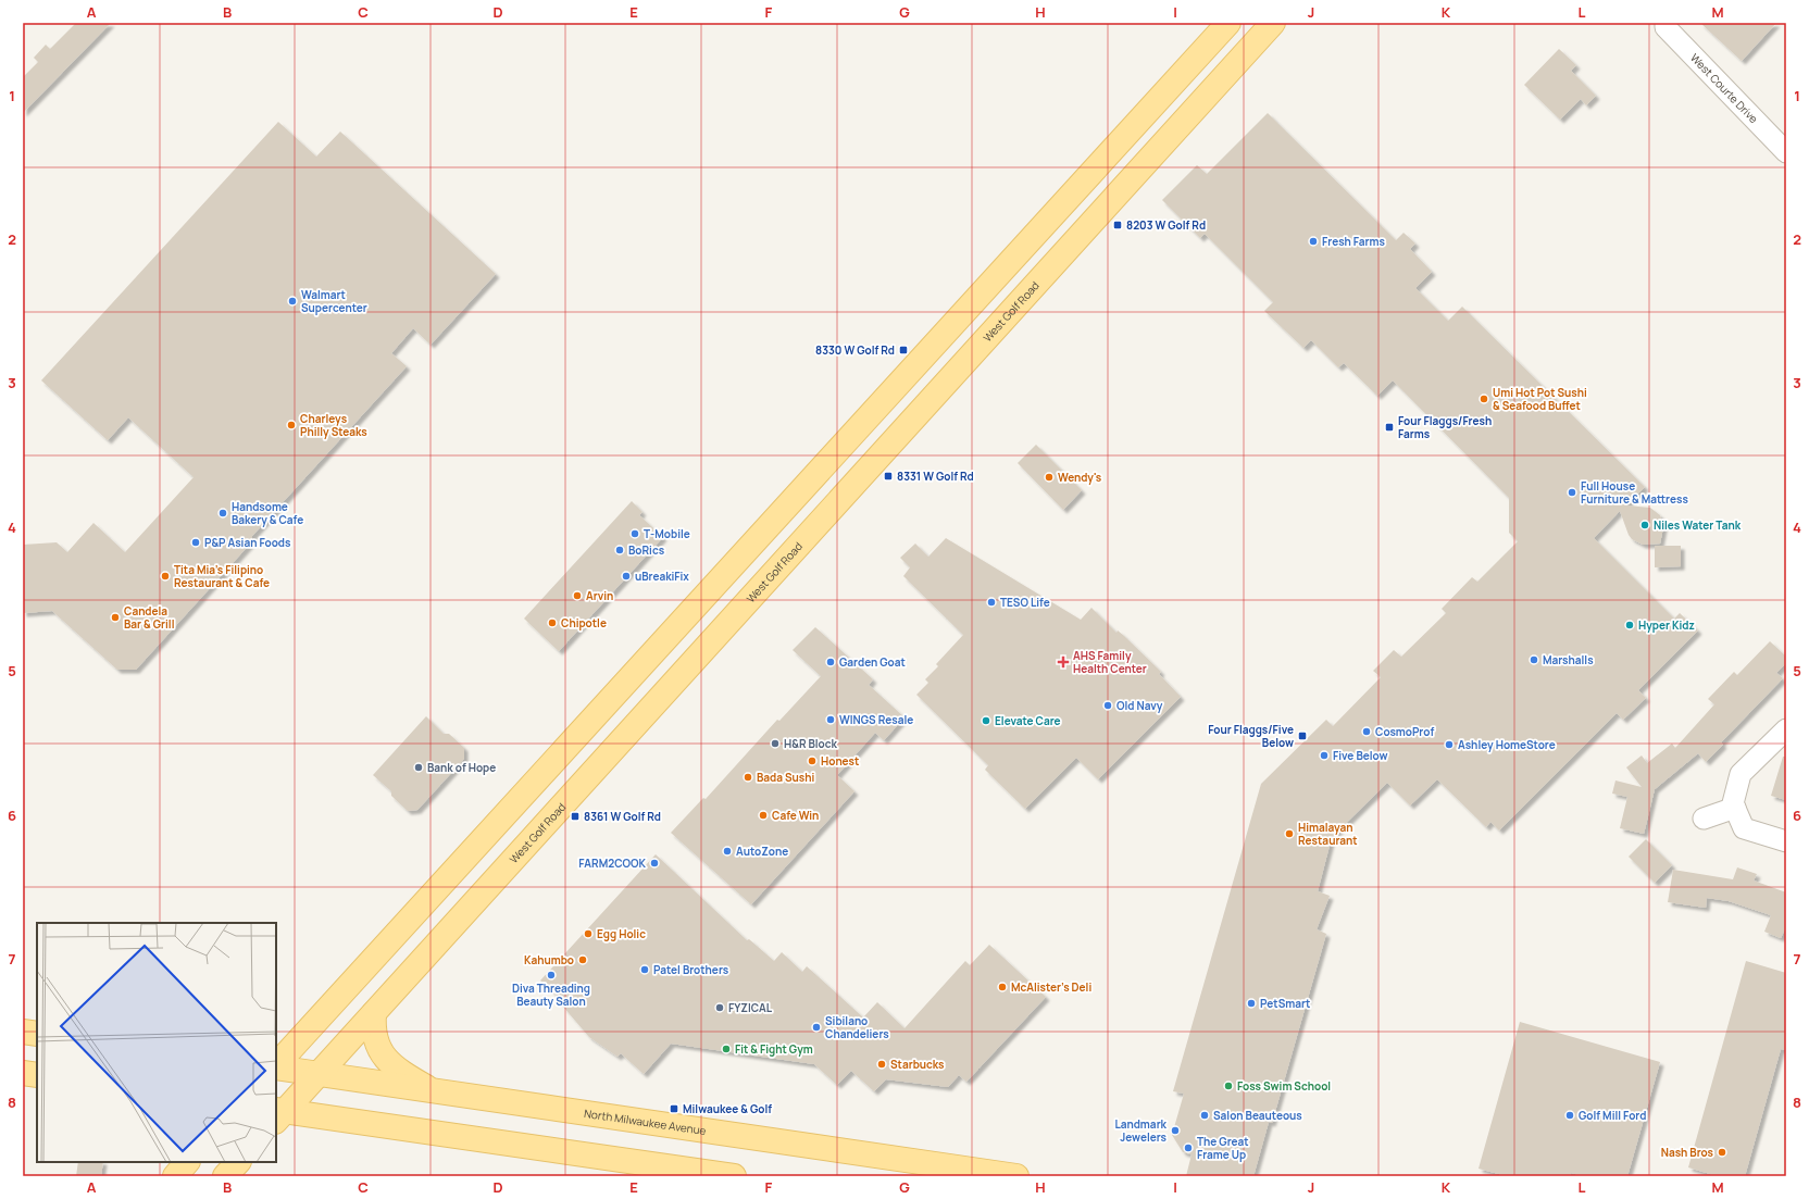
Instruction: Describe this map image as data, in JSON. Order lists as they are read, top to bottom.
{
  "streets": {
    "main road": ["West Golf Road", "North Milwaukee Avenue"],
    "street": ["West Courte Drive"]
  },
  "crossings": [
    ["West Golf Road", "North Milwaukee Avenue"]
  ],
  "places": {
    "transit": [
      "8203 W Golf Rd",
      "8330 W Golf Rd",
      "Four Flaggs/Fresh Farms",
      "8331 W Golf Rd",
      "Four Flaggs/Five Below",
      "8361 W Golf Rd",
      "Milwaukee & Golf"
    ],
    "other": [
      "Fresh Farms",
      "Walmart Supercenter",
      "Umi Hot Pot Sushi & Seafood Buffet",
      "Charleys Philly Steaks",
      "Wendy's",
      "Full House Furniture & Mattress",
      "Handsome Bakery & Cafe",
      "Niles Water Tank",
      "T-Mobile",
      "P&P Asian Foods",
      "BoRics",
      "Tita Mia's Filipino Restaurant & Cafe",
      "uBreakiFix",
      "Arvin",
      "TESO Life",
      "Candela Bar & Grill",
      "Chipotle",
      "Hyper Kidz",
      "Marshalls",
      "Garden Goat",
      "Old Navy",
      "WINGS Resale",
      "Elevate Care",
      "CosmoProf",
      "H&R Block",
      "Ashley HomeStore",
      "Five Below",
      "Honest",
      "Bank of Hope",
      "Bada Sushi",
      "Cafe Win",
      "Himalayan Restaurant",
      "AutoZone",
      "FARM2COOK",
      "Egg Holic",
      "Kahumbo",
      "Patel Brothers",
      "Diva Threading Beauty Salon",
      "McAlister's Deli",
      "PetSmart",
      "FYZICAL",
      "Sibilano Chandeliers",
      "Fit & Fight Gym",
      "Starbucks",
      "Foss Swim School",
      "Salon Beauteous",
      "Golf Mill Ford",
      "Landmark Jewelers",
      "The Great Frame Up",
      "Nash Bros"
    ],
    "health": ["AHS Family Health Center"]
  },
  "grid": {
    "columns": [
      "A",
      "B",
      "C",
      "D",
      "E",
      "F",
      "G",
      "H",
      "I",
      "J",
      "K",
      "L",
      "M"
    ],
    "rows": [
      "1",
      "2",
      "3",
      "4",
      "5",
      "6",
      "7",
      "8"
    ]
  }
}
